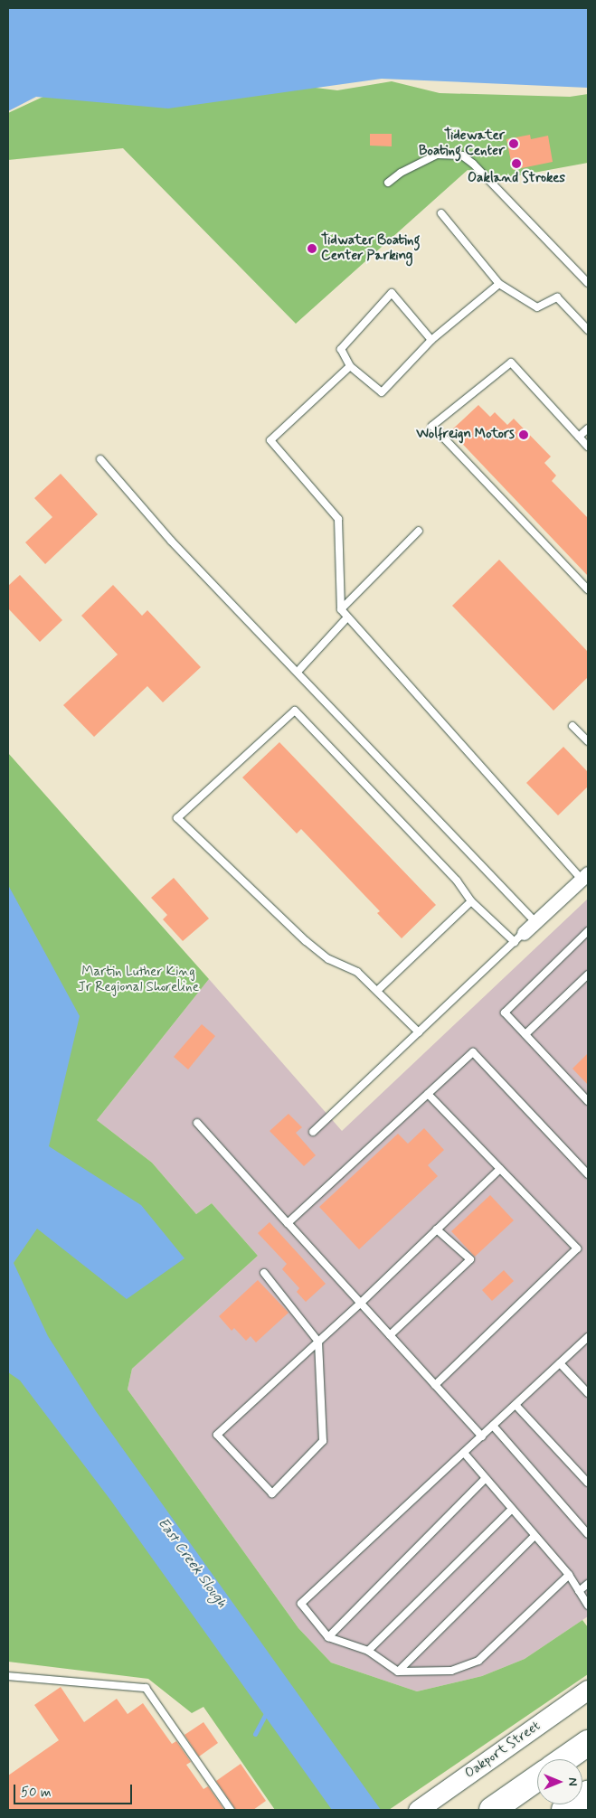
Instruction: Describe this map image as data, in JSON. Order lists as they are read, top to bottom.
{
  "streets": {
    "main road": ["Oakport Street"]
  },
  "water": ["East Creek Slough"],
  "parks": ["Martin Luther King Jr Regional Shoreline"],
  "places": [
    "Tidewater Boating Center",
    "Oakland Strokes",
    "Tidwater Boating Center Parking",
    "Wolfreign Motors"
  ],
  "scale_bar": "50 m",
  "north": "right"
}
